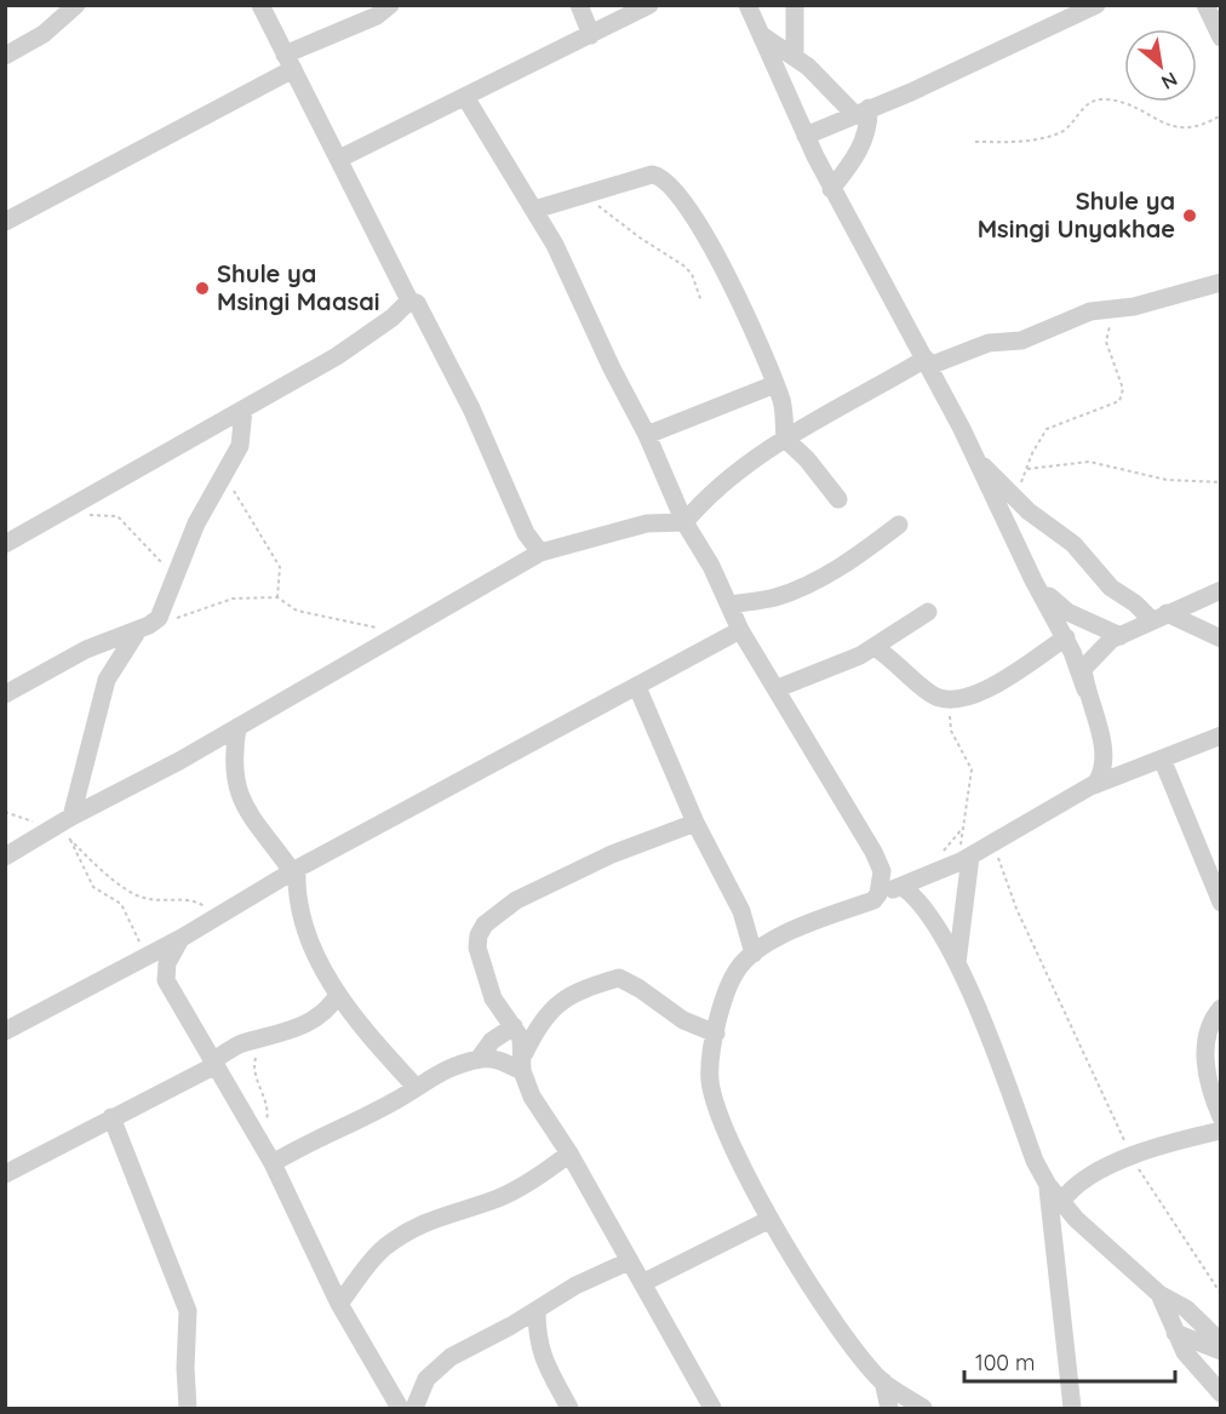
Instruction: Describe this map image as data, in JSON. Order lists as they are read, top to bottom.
{
  "places": ["Shule ya Msingi Unyakhae", "Shule ya Msingi Maasai"],
  "scale_bar": "100 m",
  "north": "bottom right"
}
